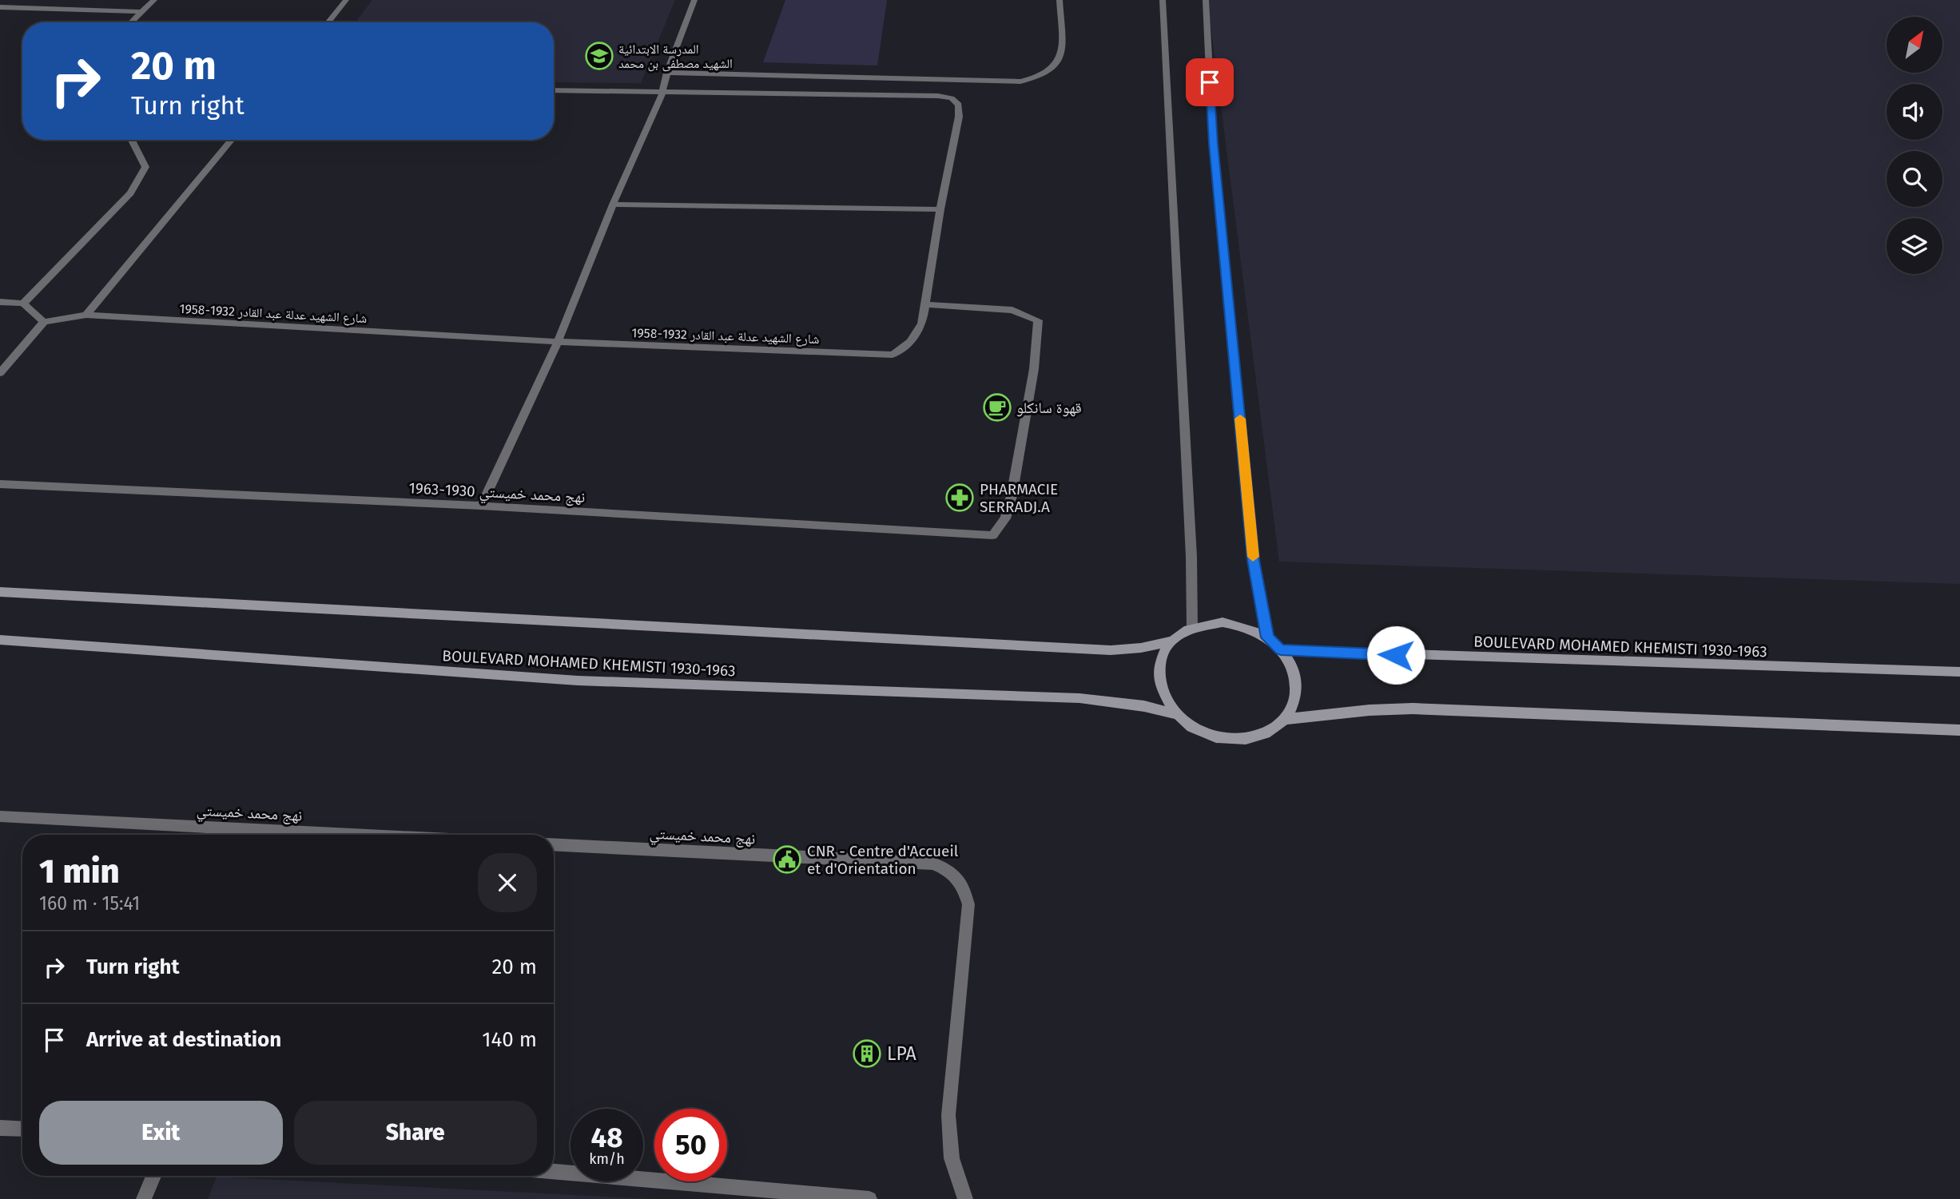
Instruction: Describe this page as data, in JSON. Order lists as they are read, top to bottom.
{
  "streets": {
    "main road": ["BOULEVARD MOHAMED KHEMISTI 1930-1963"],
    "street": ["شارع الشهيد عدلة عبد القادر 1932-1958", "نهج محمد خميستي 1930-1963", "نهج محمد خميستي"]
  },
  "crossings": [
    ["شارع الشهيد عدلة عبد القادر 1932-1958", "نهج محمد خميستي 1930-1963"]
  ],
  "places": {
    "school or university": ["المدرسة الابتدائية الشهيد مصطفى بن محمد"],
    "cafe": ["قهوة سانكلو"],
    "pharmacy": ["PHARMACIE SERRADJ.A"],
    "public building": ["CNR - Centre d'Accueil et d'Orientation"],
    "building": ["LPA"]
  },
  "north": "top right",
  "page": {
    "turn": ["20 m", "Turn right"],
    "heading": ["1 min", "160 m · 15:41"],
    "list": [
      {
        "name": "Turn right",
        "value": "20 m"
      },
      {
        "name": "Arrive at destination",
        "value": "140 m"
      }
    ],
    "buttons": ["Exit", "Share"],
    "speed": "48 km/h",
    "limit": "50"
  }
}
